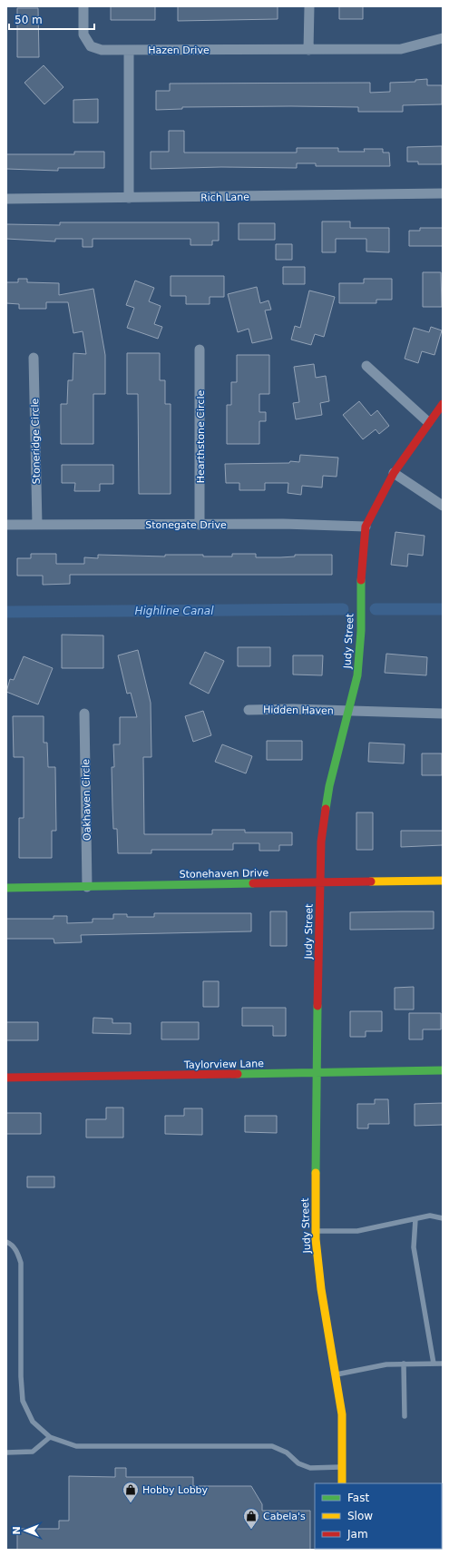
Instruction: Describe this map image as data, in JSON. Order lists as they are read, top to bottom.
{
  "streets": {
    "street": [
      "Hazen Drive",
      "Rich Lane",
      "Hearthstone Circle",
      "Stoneridge Circle",
      "Stonegate Drive",
      "Judy Street",
      "Hidden Haven",
      "Oakhaven Circle",
      "Stonehaven Drive",
      "Taylorview Lane"
    ]
  },
  "crossings": [
    ["Hearthstone Circle", "Stonegate Drive"],
    ["Stoneridge Circle", "Stonegate Drive"],
    ["Stonegate Drive", "Judy Street"],
    ["Judy Street", "Hidden Haven"],
    ["Judy Street", "Stonehaven Drive"],
    ["Judy Street", "Taylorview Lane"],
    ["Oakhaven Circle", "Stonehaven Drive"]
  ],
  "water": ["Highline Canal"],
  "places": {
    "shop": ["Hobby Lobby", "Cabela's"]
  },
  "legend": ["Fast", "Slow", "Jam"],
  "scale_bar": "50 m",
  "north": "left"
}
